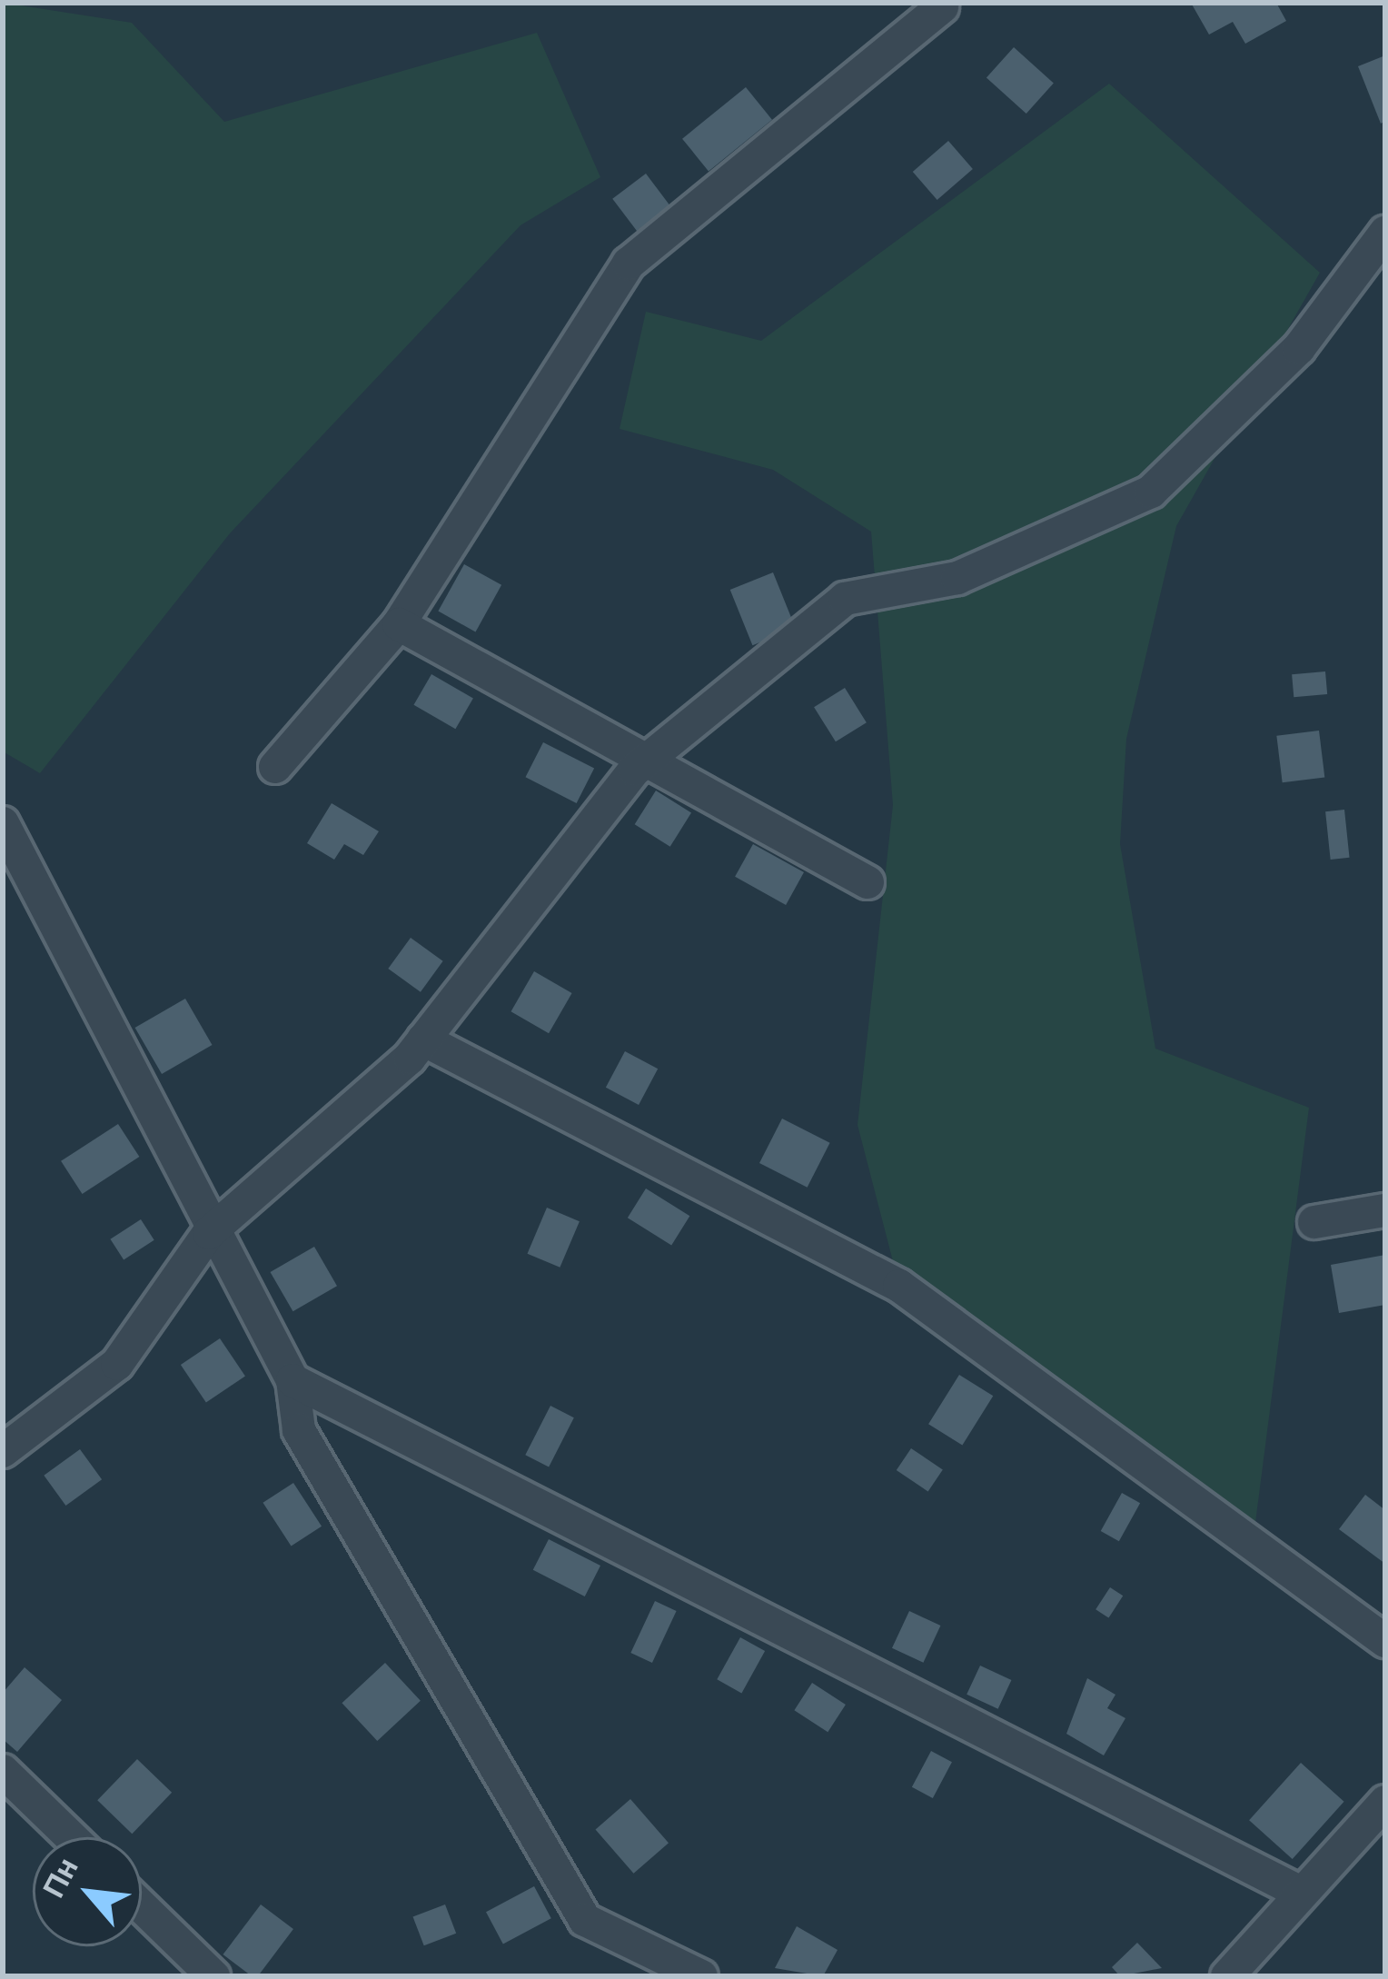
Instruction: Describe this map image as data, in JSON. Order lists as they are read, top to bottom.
{
  "north": "top left"
}
